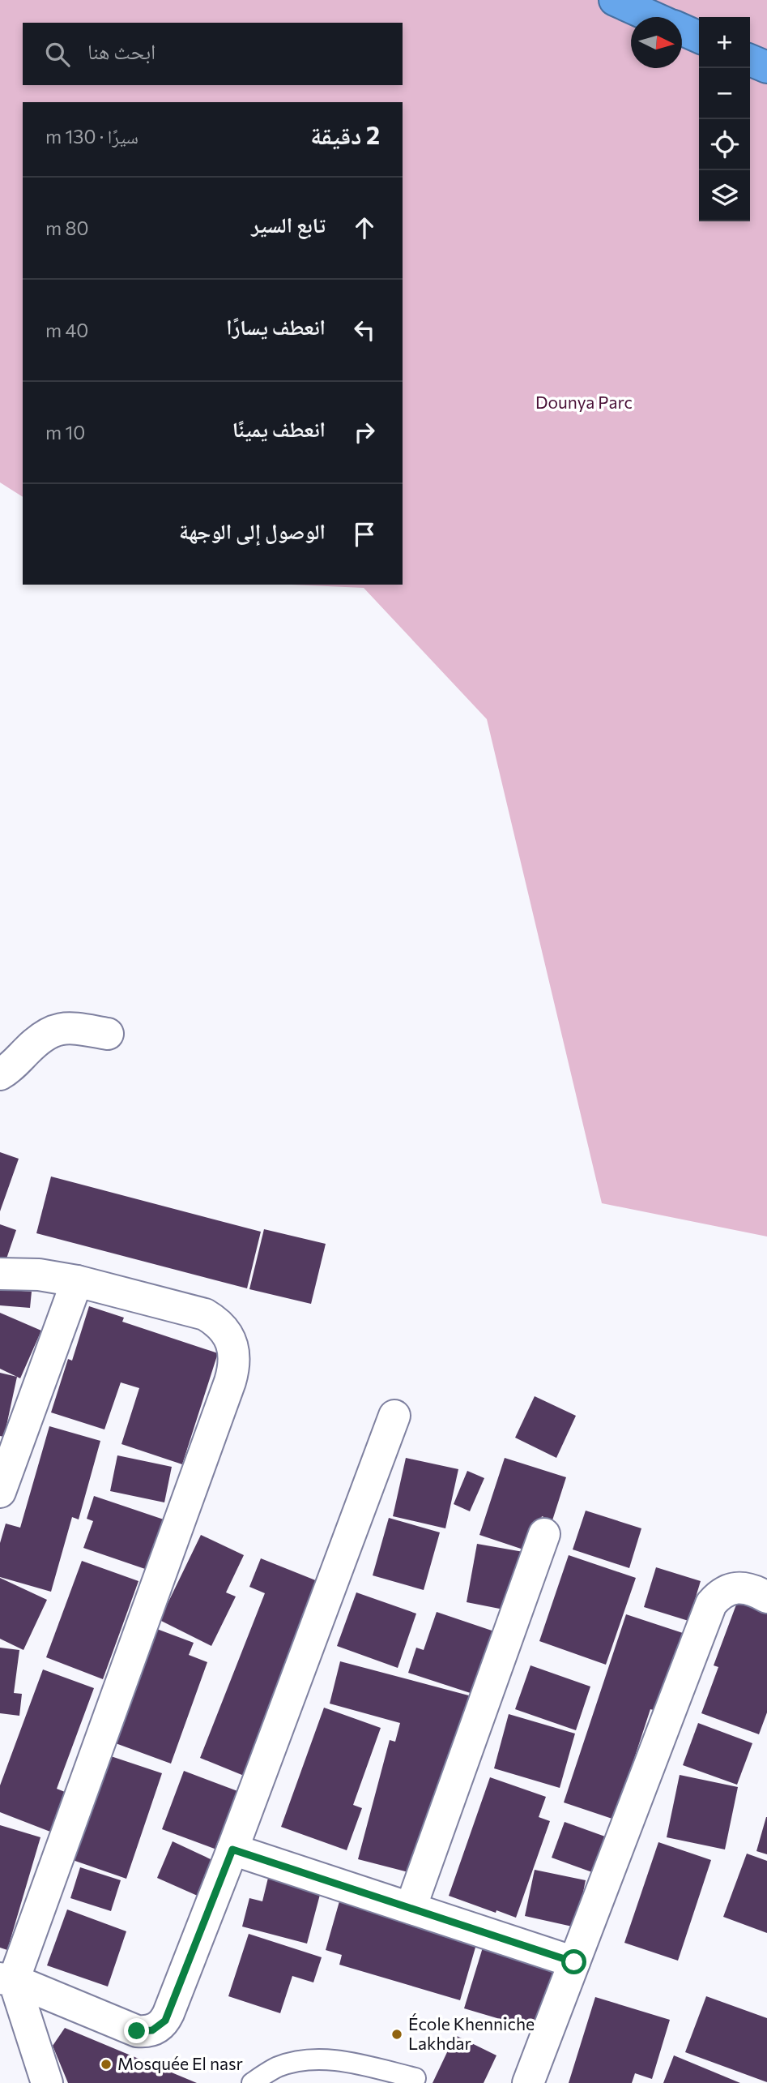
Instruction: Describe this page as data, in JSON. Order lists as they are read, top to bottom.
{
  "parks": ["Dounya Parc"],
  "places": ["École Khenniche Lakhdar", "Mosquée El nasr"],
  "north": "right",
  "page": {
    "map_buttons": ["+", "−"],
    "search": "ابحث هنا",
    "heading": ["2 دقيقة", "سيرًا · 130 m"],
    "list": [
      ["تابع السير", "80 m"],
      ["انعطف يسارًا", "40 m"],
      ["انعطف يمينًا", "10 m"],
      "الوصول إلى الوجهة"
    ]
  }
}
